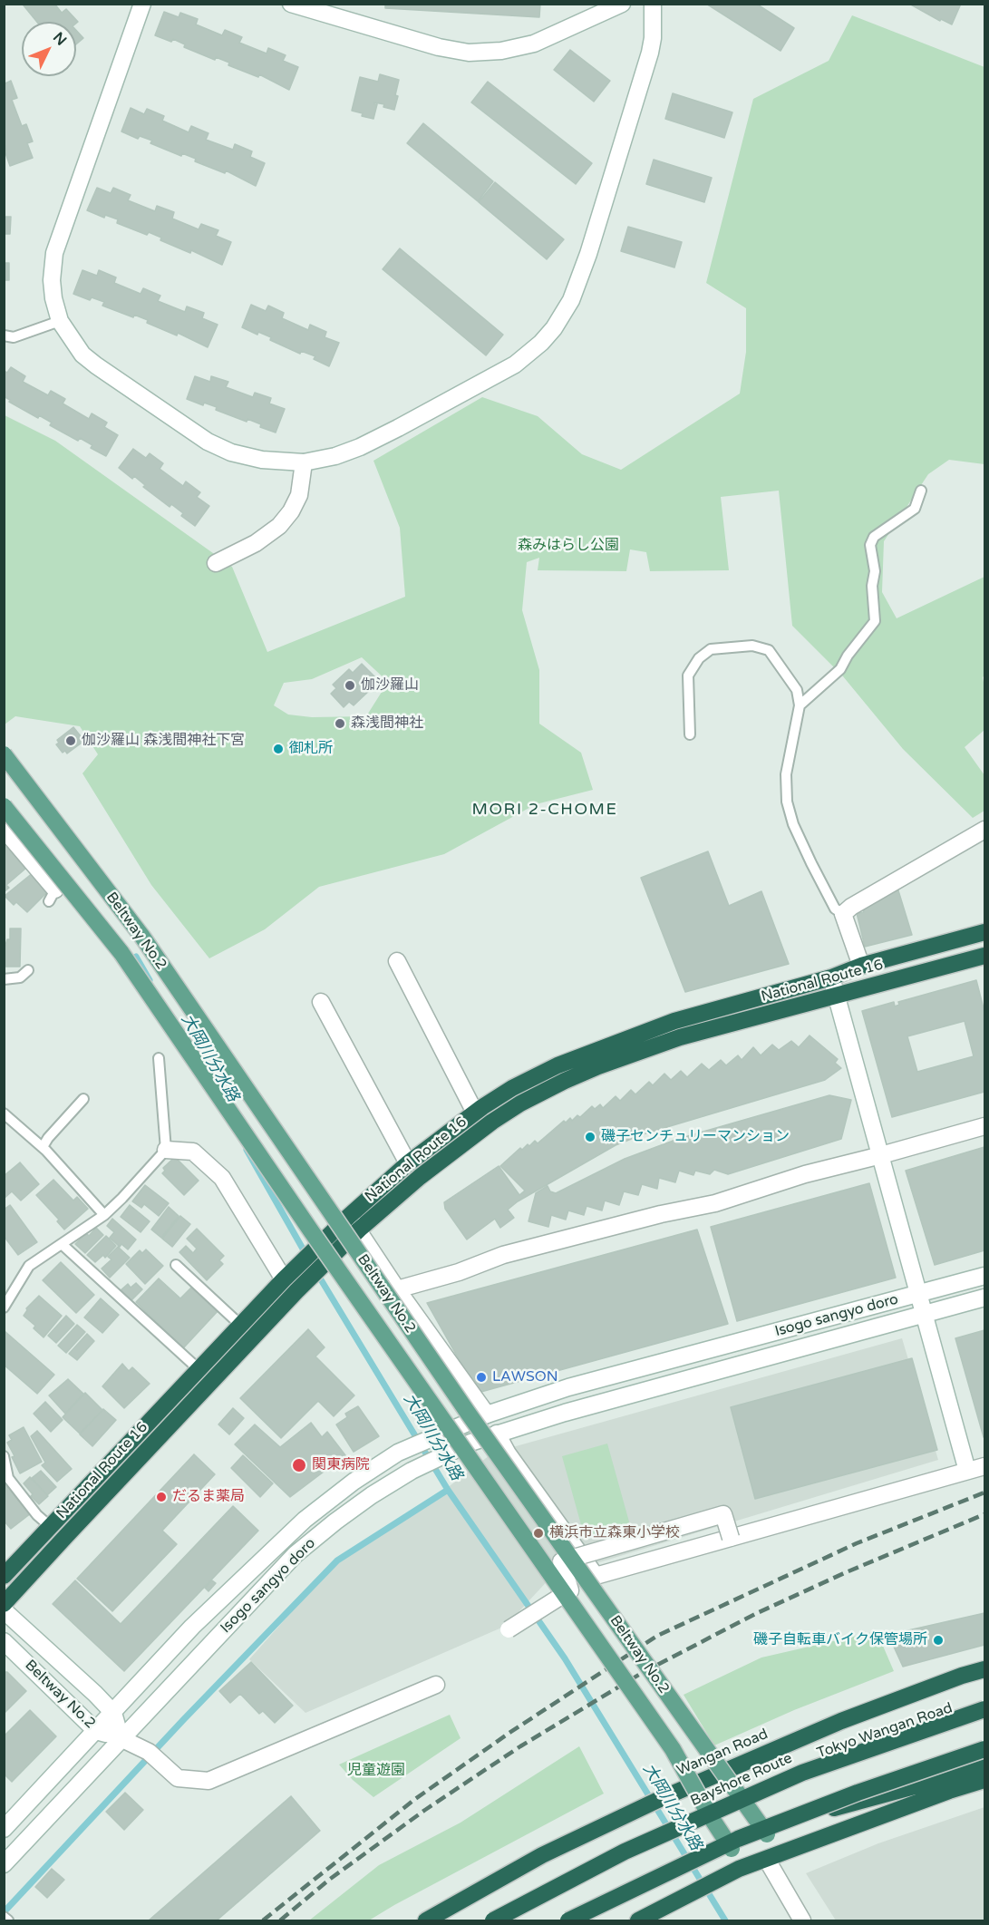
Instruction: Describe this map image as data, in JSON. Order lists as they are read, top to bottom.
{
  "streets": {
    "highway": [
      "National Route 16",
      "Tokyo Wangan Road",
      "Wangan Road",
      "Bayshore Route"
    ],
    "main road": ["Beltway No.2"],
    "street": ["Isogo sangyo doro"]
  },
  "crossings": [
    ["Beltway No.2", "Isogo sangyo doro"],
    ["Beltway No.2", "Tokyo Wangan Road"]
  ],
  "districts": ["MORI 2-CHOME"],
  "water": ["大岡川分水路"],
  "parks": ["森みはらし公園", "児童遊園"],
  "places": [
    "伽沙羅山",
    "森浅間神社",
    "伽沙羅山 森浅間神社下宮",
    "御札所",
    "磯子センチュリーマンション",
    "LAWSON",
    "関東病院",
    "だるま薬局",
    "横浜市立森東小学校",
    "磯子自転車バイク保管場所"
  ],
  "north": "top right"
}
